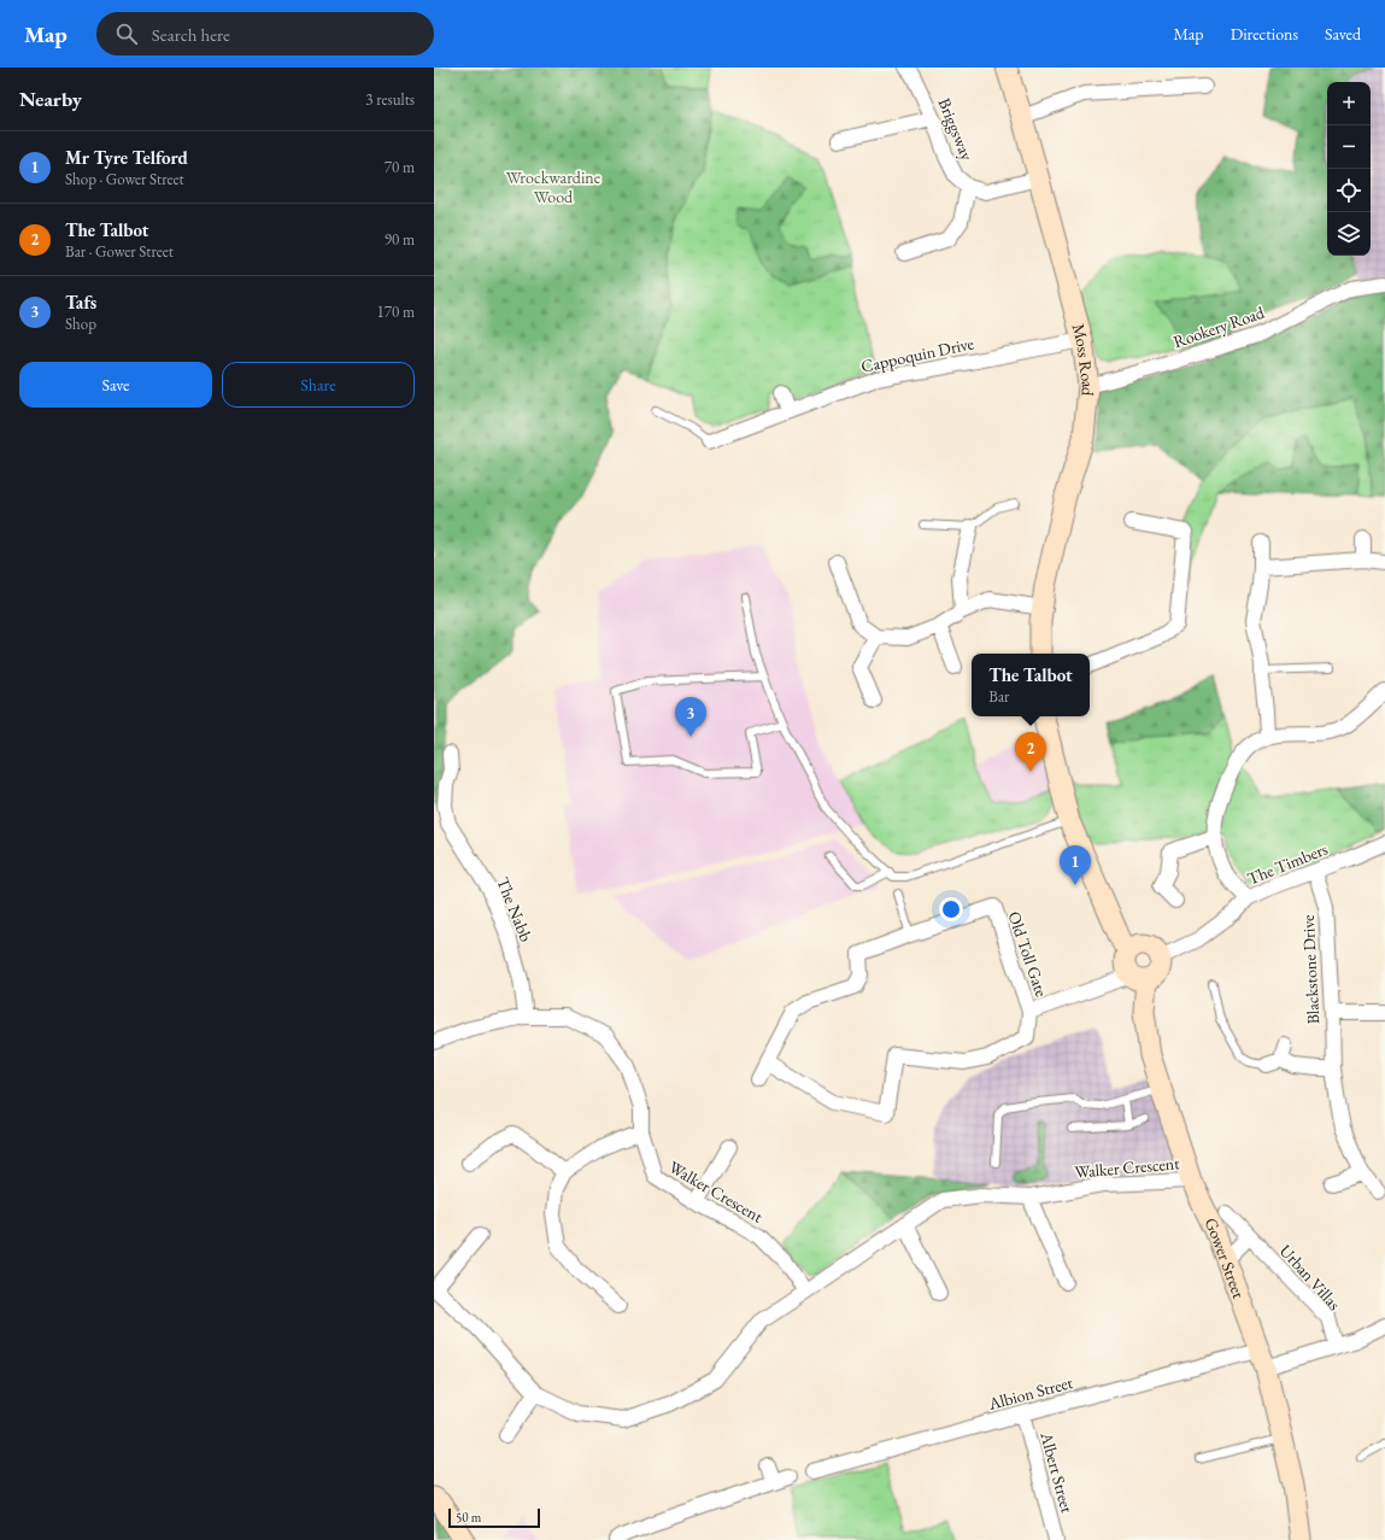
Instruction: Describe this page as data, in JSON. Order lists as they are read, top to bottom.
{
  "streets": {
    "street": [
      "Briggsway",
      "Rookery Road",
      "Cappoquin Drive",
      "Moss Road",
      "The Timbers",
      "The Nabb",
      "Old Toll Gate",
      "Blackstone Drive",
      "Walker Crescent",
      "Gower Street",
      "Urban Villas",
      "Albion Street",
      "Albert Street"
    ]
  },
  "crossings": [
    ["Rookery Road", "Moss Road"],
    ["Cappoquin Drive", "Moss Road"],
    ["The Timbers", "Old Toll Gate"],
    ["The Timbers", "Blackstone Drive"],
    ["The Timbers", "Gower Street"],
    ["The Nabb", "Walker Crescent"],
    ["Old Toll Gate", "Gower Street"],
    ["Walker Crescent", "Gower Street"],
    ["Gower Street", "Albion Street"],
    ["Urban Villas", "Albion Street"],
    ["Albion Street", "Albert Street"]
  ],
  "parks": ["Wrockwardine Wood"],
  "scale_bar": "50 m",
  "page": {
    "header": "Map",
    "search": "Search here",
    "nav": ["Map", "Directions", "Saved"],
    "heading": ["Nearby", "3 results"],
    "map_buttons": ["+", "−"],
    "list": [
      {
        "mark": "1",
        "name": "Mr Tyre Telford",
        "note": "Shop · Gower Street",
        "value": "70 m"
      },
      {
        "mark": "2",
        "name": "The Talbot",
        "note": "Bar · Gower Street",
        "value": "90 m"
      },
      {
        "mark": "3",
        "name": "Tafs",
        "note": "Shop",
        "value": "170 m"
      }
    ],
    "buttons": ["Save", "Share"],
    "popup": ["The Talbot", "Bar"],
    "pins": ["3", "2", "1"],
    "scale": "50 m"
  }
}
